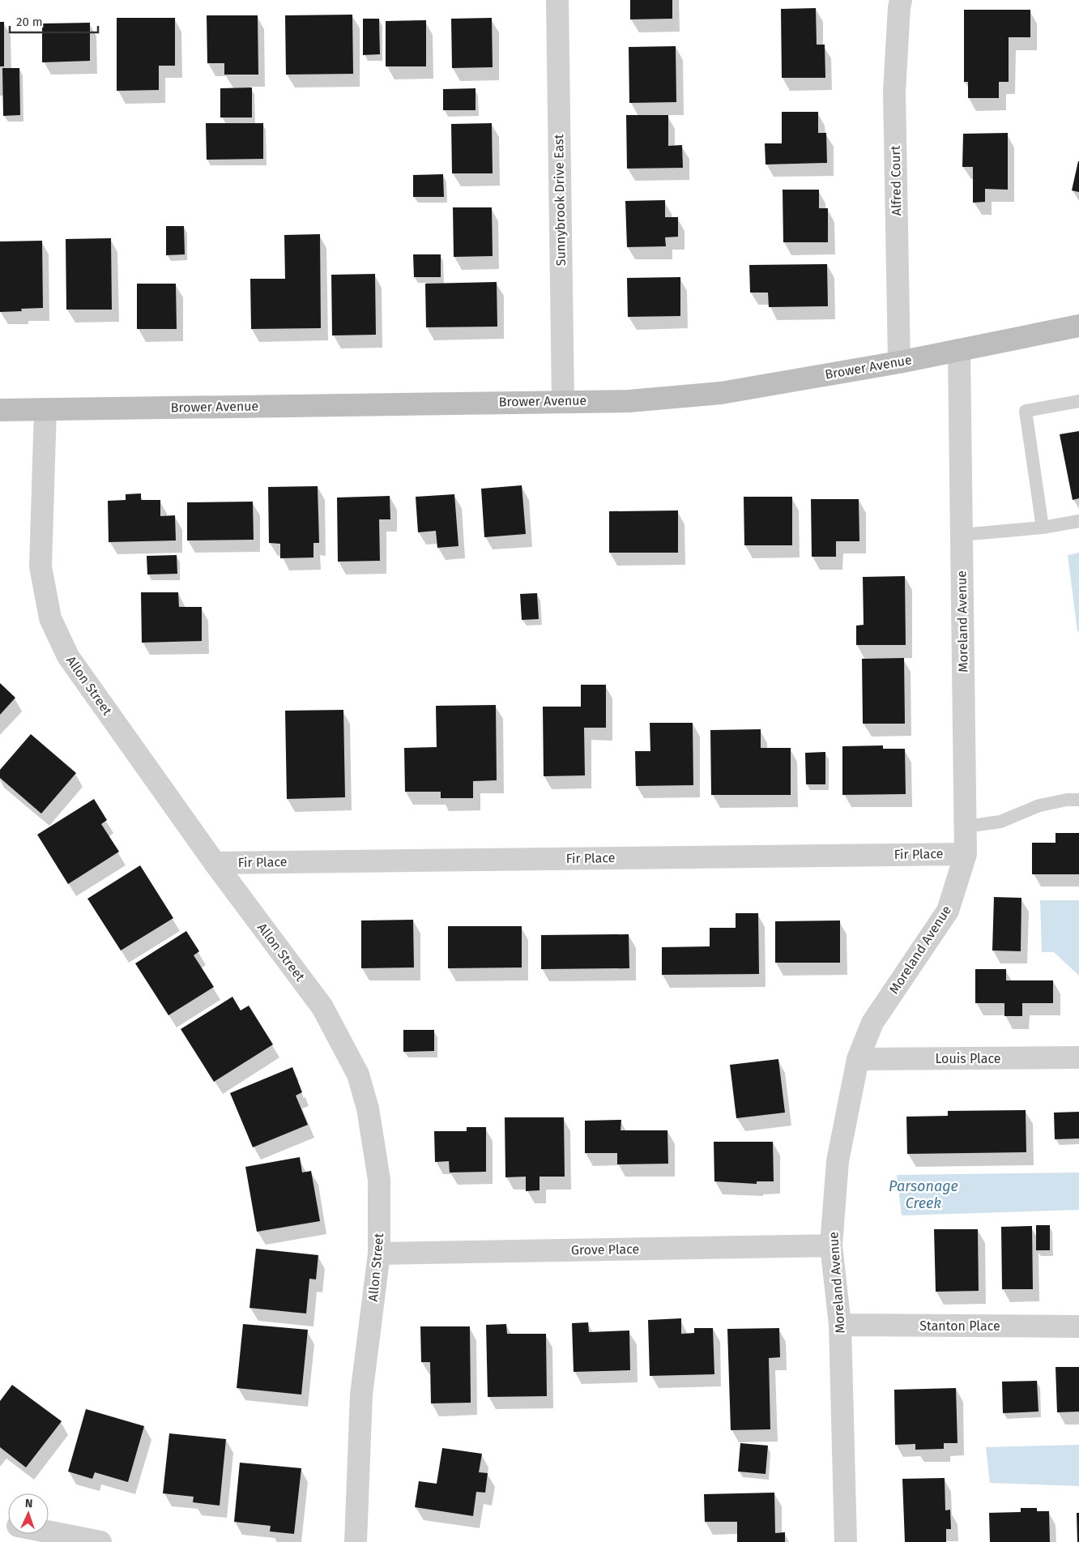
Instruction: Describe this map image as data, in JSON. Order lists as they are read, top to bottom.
{
  "streets": {
    "main road": ["Brower Avenue"],
    "street": [
      "Alfred Court",
      "Sunnybrook Drive East",
      "Moreland Avenue",
      "Allon Street",
      "Fir Place",
      "Louis Place",
      "Grove Place",
      "Stanton Place"
    ]
  },
  "crossings": [
    ["Alfred Court", "Brower Avenue"],
    ["Sunnybrook Drive East", "Brower Avenue"],
    ["Brower Avenue", "Moreland Avenue"],
    ["Brower Avenue", "Allon Street"],
    ["Moreland Avenue", "Fir Place"],
    ["Moreland Avenue", "Louis Place"],
    ["Moreland Avenue", "Grove Place"],
    ["Moreland Avenue", "Stanton Place"],
    ["Allon Street", "Fir Place"],
    ["Allon Street", "Grove Place"]
  ],
  "water": ["Parsonage Creek"],
  "scale_bar": "20 m",
  "north": "top"
}
